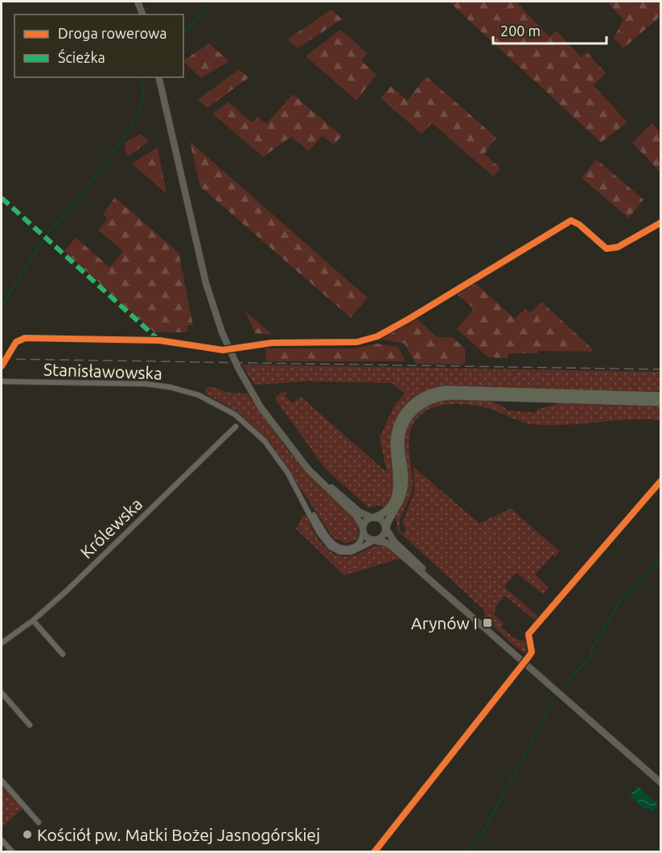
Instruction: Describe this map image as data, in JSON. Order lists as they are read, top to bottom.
{
  "streets": {
    "street": ["Stanisławowska", "Królewska"]
  },
  "places": {
    "transit": ["Arynów I"],
    "other": ["Kościół pw. Matki Bożej Jasnogórskiej"]
  },
  "legend": ["Droga rowerowa", "Ścieżka"],
  "scale_bar": "200 m"
}
